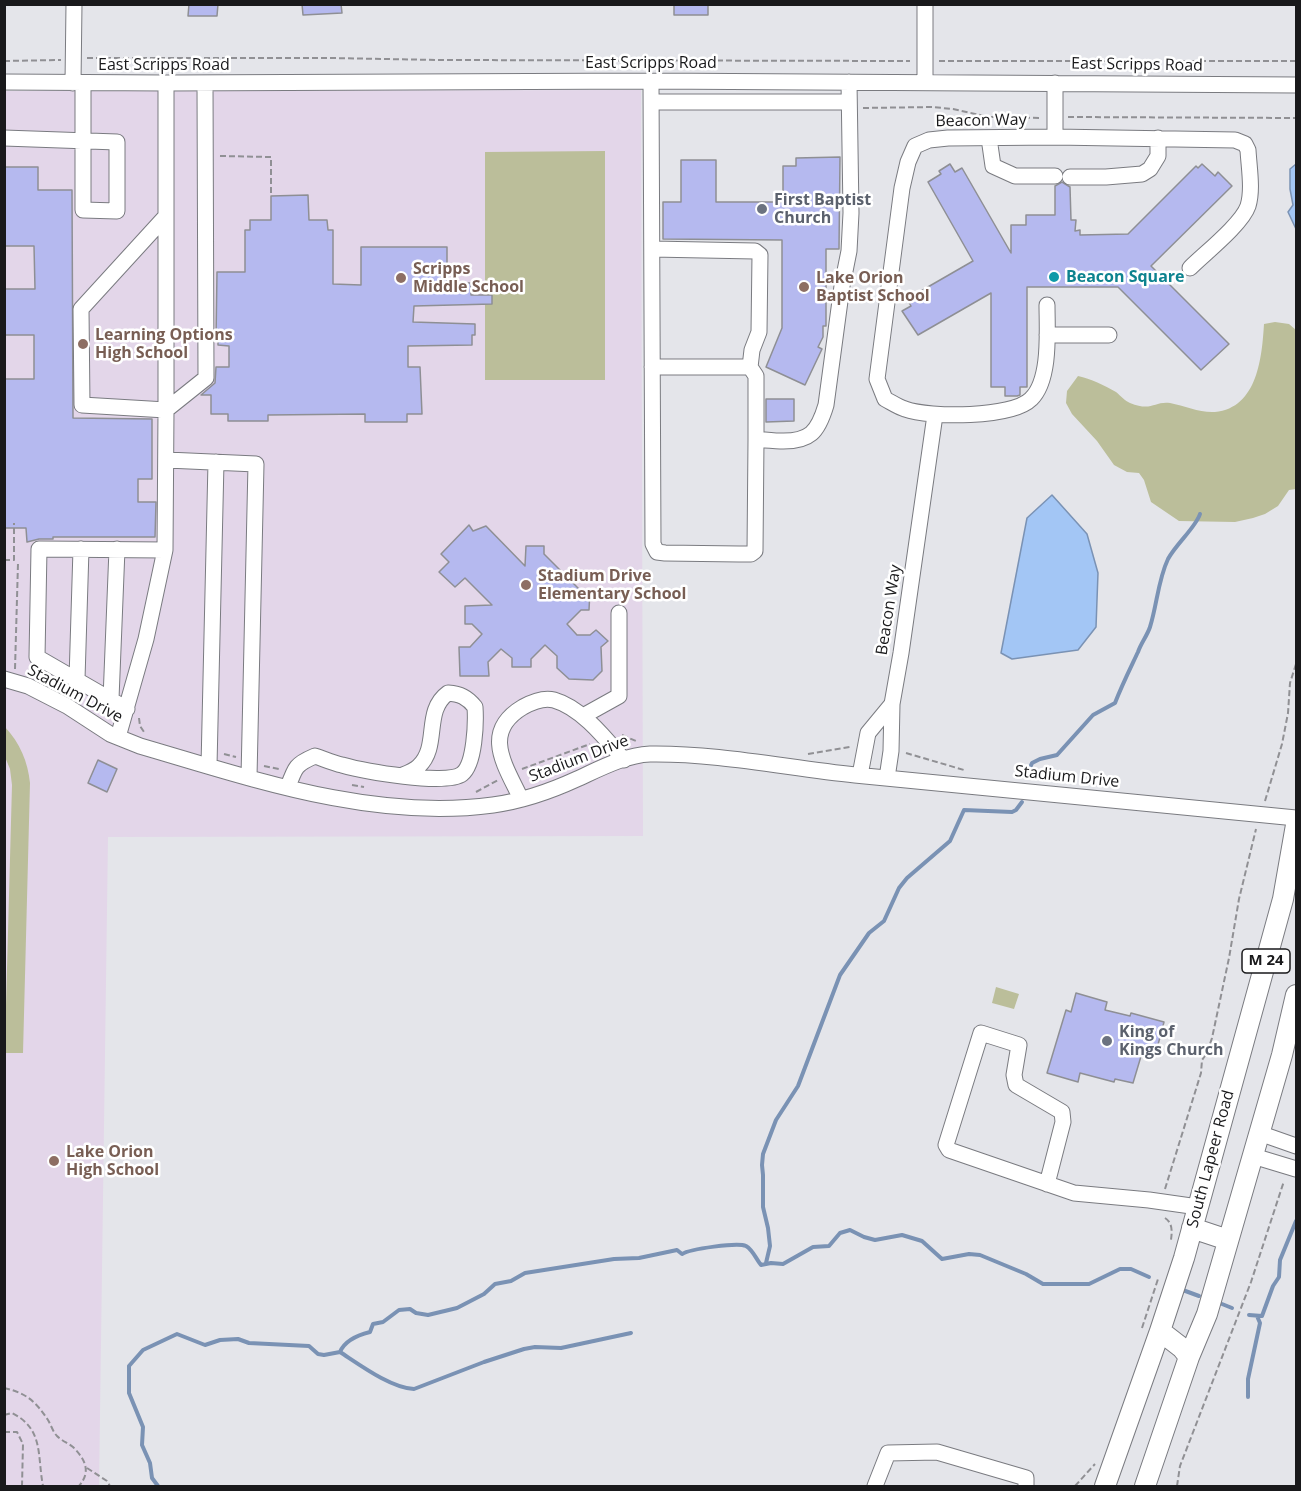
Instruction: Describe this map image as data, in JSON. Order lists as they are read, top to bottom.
{
  "streets": {
    "main road": ["M 24", "South Lapeer Road"],
    "street": ["East Scripps Road", "Beacon Way", "Stadium Drive"]
  },
  "crossings": [
    ["Beacon Way", "Stadium Drive"]
  ],
  "places": [
    "First Baptist Church",
    "Beacon Square",
    "Scripps Middle School",
    "Lake Orion Baptist School",
    "Learning Options High School",
    "Stadium Drive Elementary School",
    "King of Kings Church",
    "Lake Orion High School"
  ]
}
